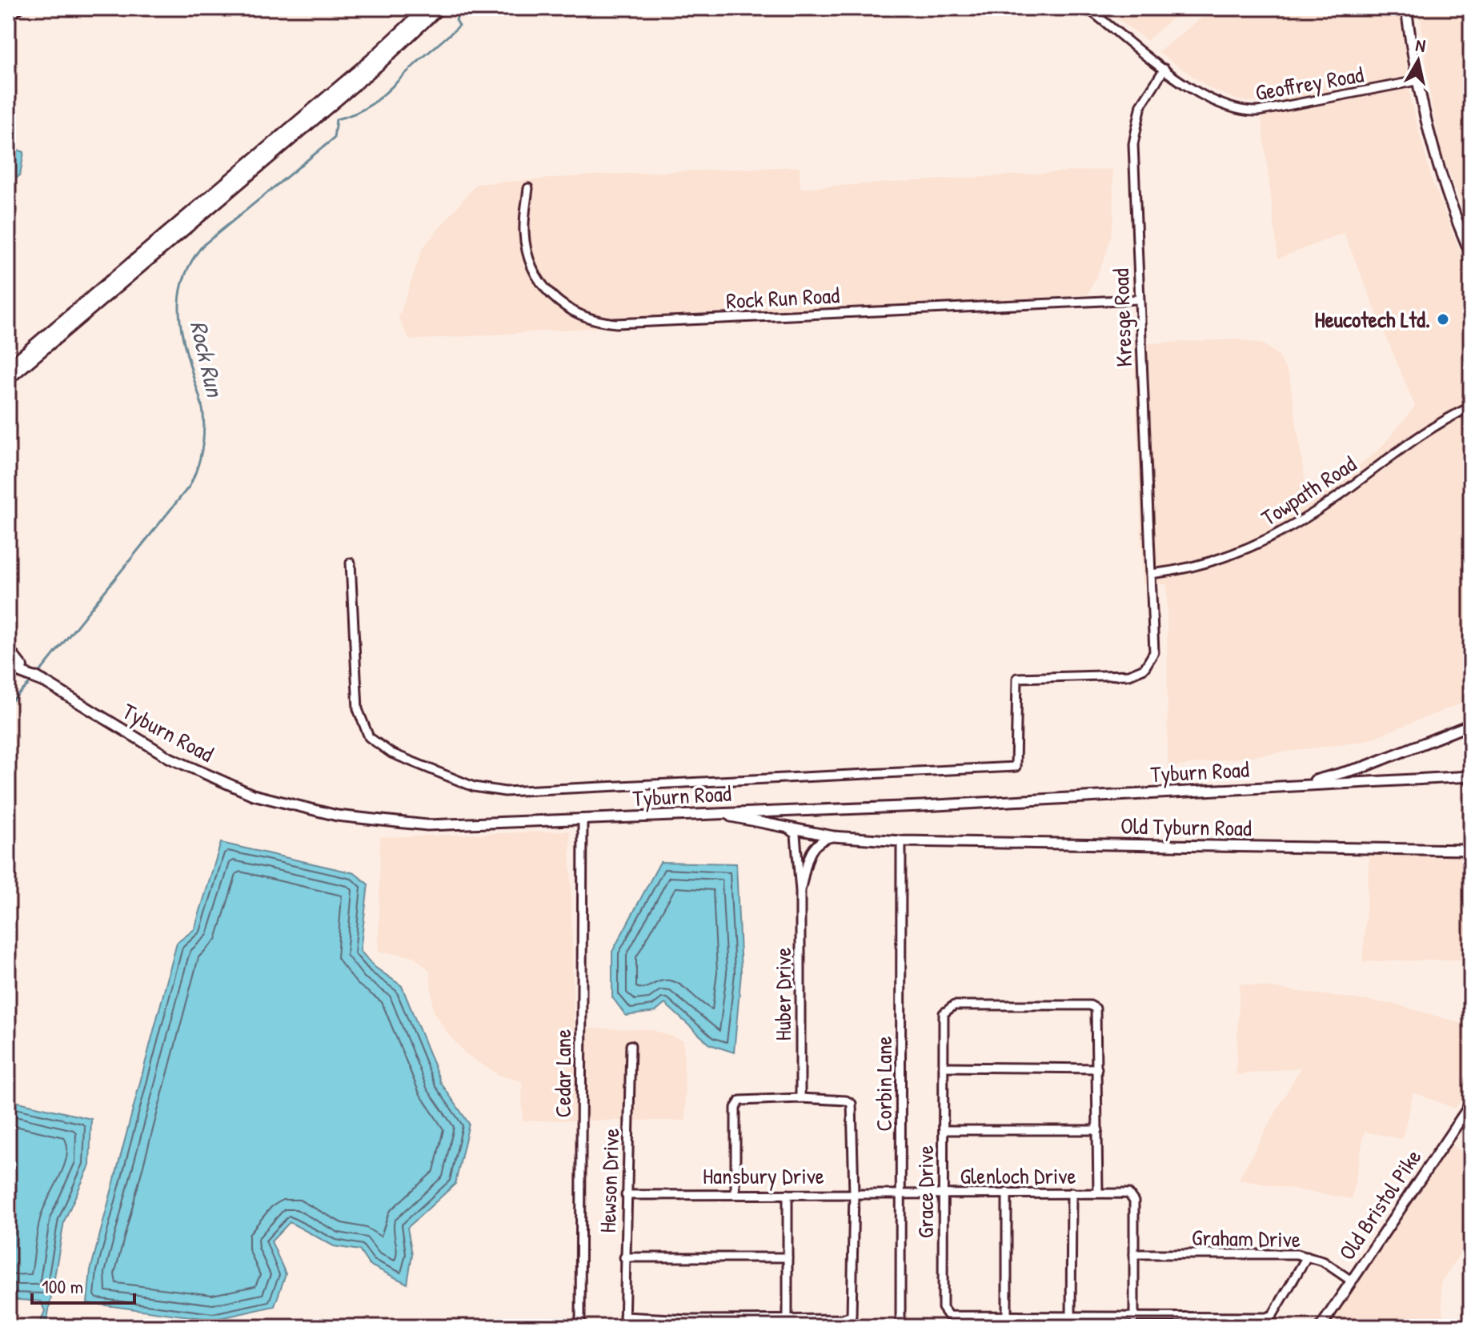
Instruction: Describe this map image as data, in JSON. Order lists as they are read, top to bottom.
{
  "streets": {
    "main road": ["Tyburn Road", "Old Tyburn Road", "Old Bristol Pike"],
    "street": [
      "Geoffrey Road",
      "Rock Run Road",
      "Kresge Road",
      "Towpath Road",
      "Huber Drive",
      "Cedar Lane",
      "Corbin Lane",
      "Hansbury Drive",
      "Glenloch Drive",
      "Hewson Drive",
      "Grace Drive",
      "Graham Drive"
    ]
  },
  "crossings": [
    ["Geoffrey Road", "Kresge Road"],
    ["Rock Run Road", "Kresge Road"],
    ["Kresge Road", "Towpath Road"],
    ["Tyburn Road", "Old Tyburn Road"],
    ["Tyburn Road", "Cedar Lane"],
    ["Old Tyburn Road", "Huber Drive"],
    ["Old Tyburn Road", "Corbin Lane"],
    ["Corbin Lane", "Hansbury Drive"],
    ["Corbin Lane", "Glenloch Drive"],
    ["Hansbury Drive", "Glenloch Drive"],
    ["Hansbury Drive", "Hewson Drive"],
    ["Glenloch Drive", "Grace Drive"],
    ["Glenloch Drive", "Graham Drive"],
    ["Old Bristol Pike", "Graham Drive"]
  ],
  "water": ["Rock Run"],
  "places": ["Heucotech Ltd."],
  "scale_bar": "100 m",
  "north": "top"
}
